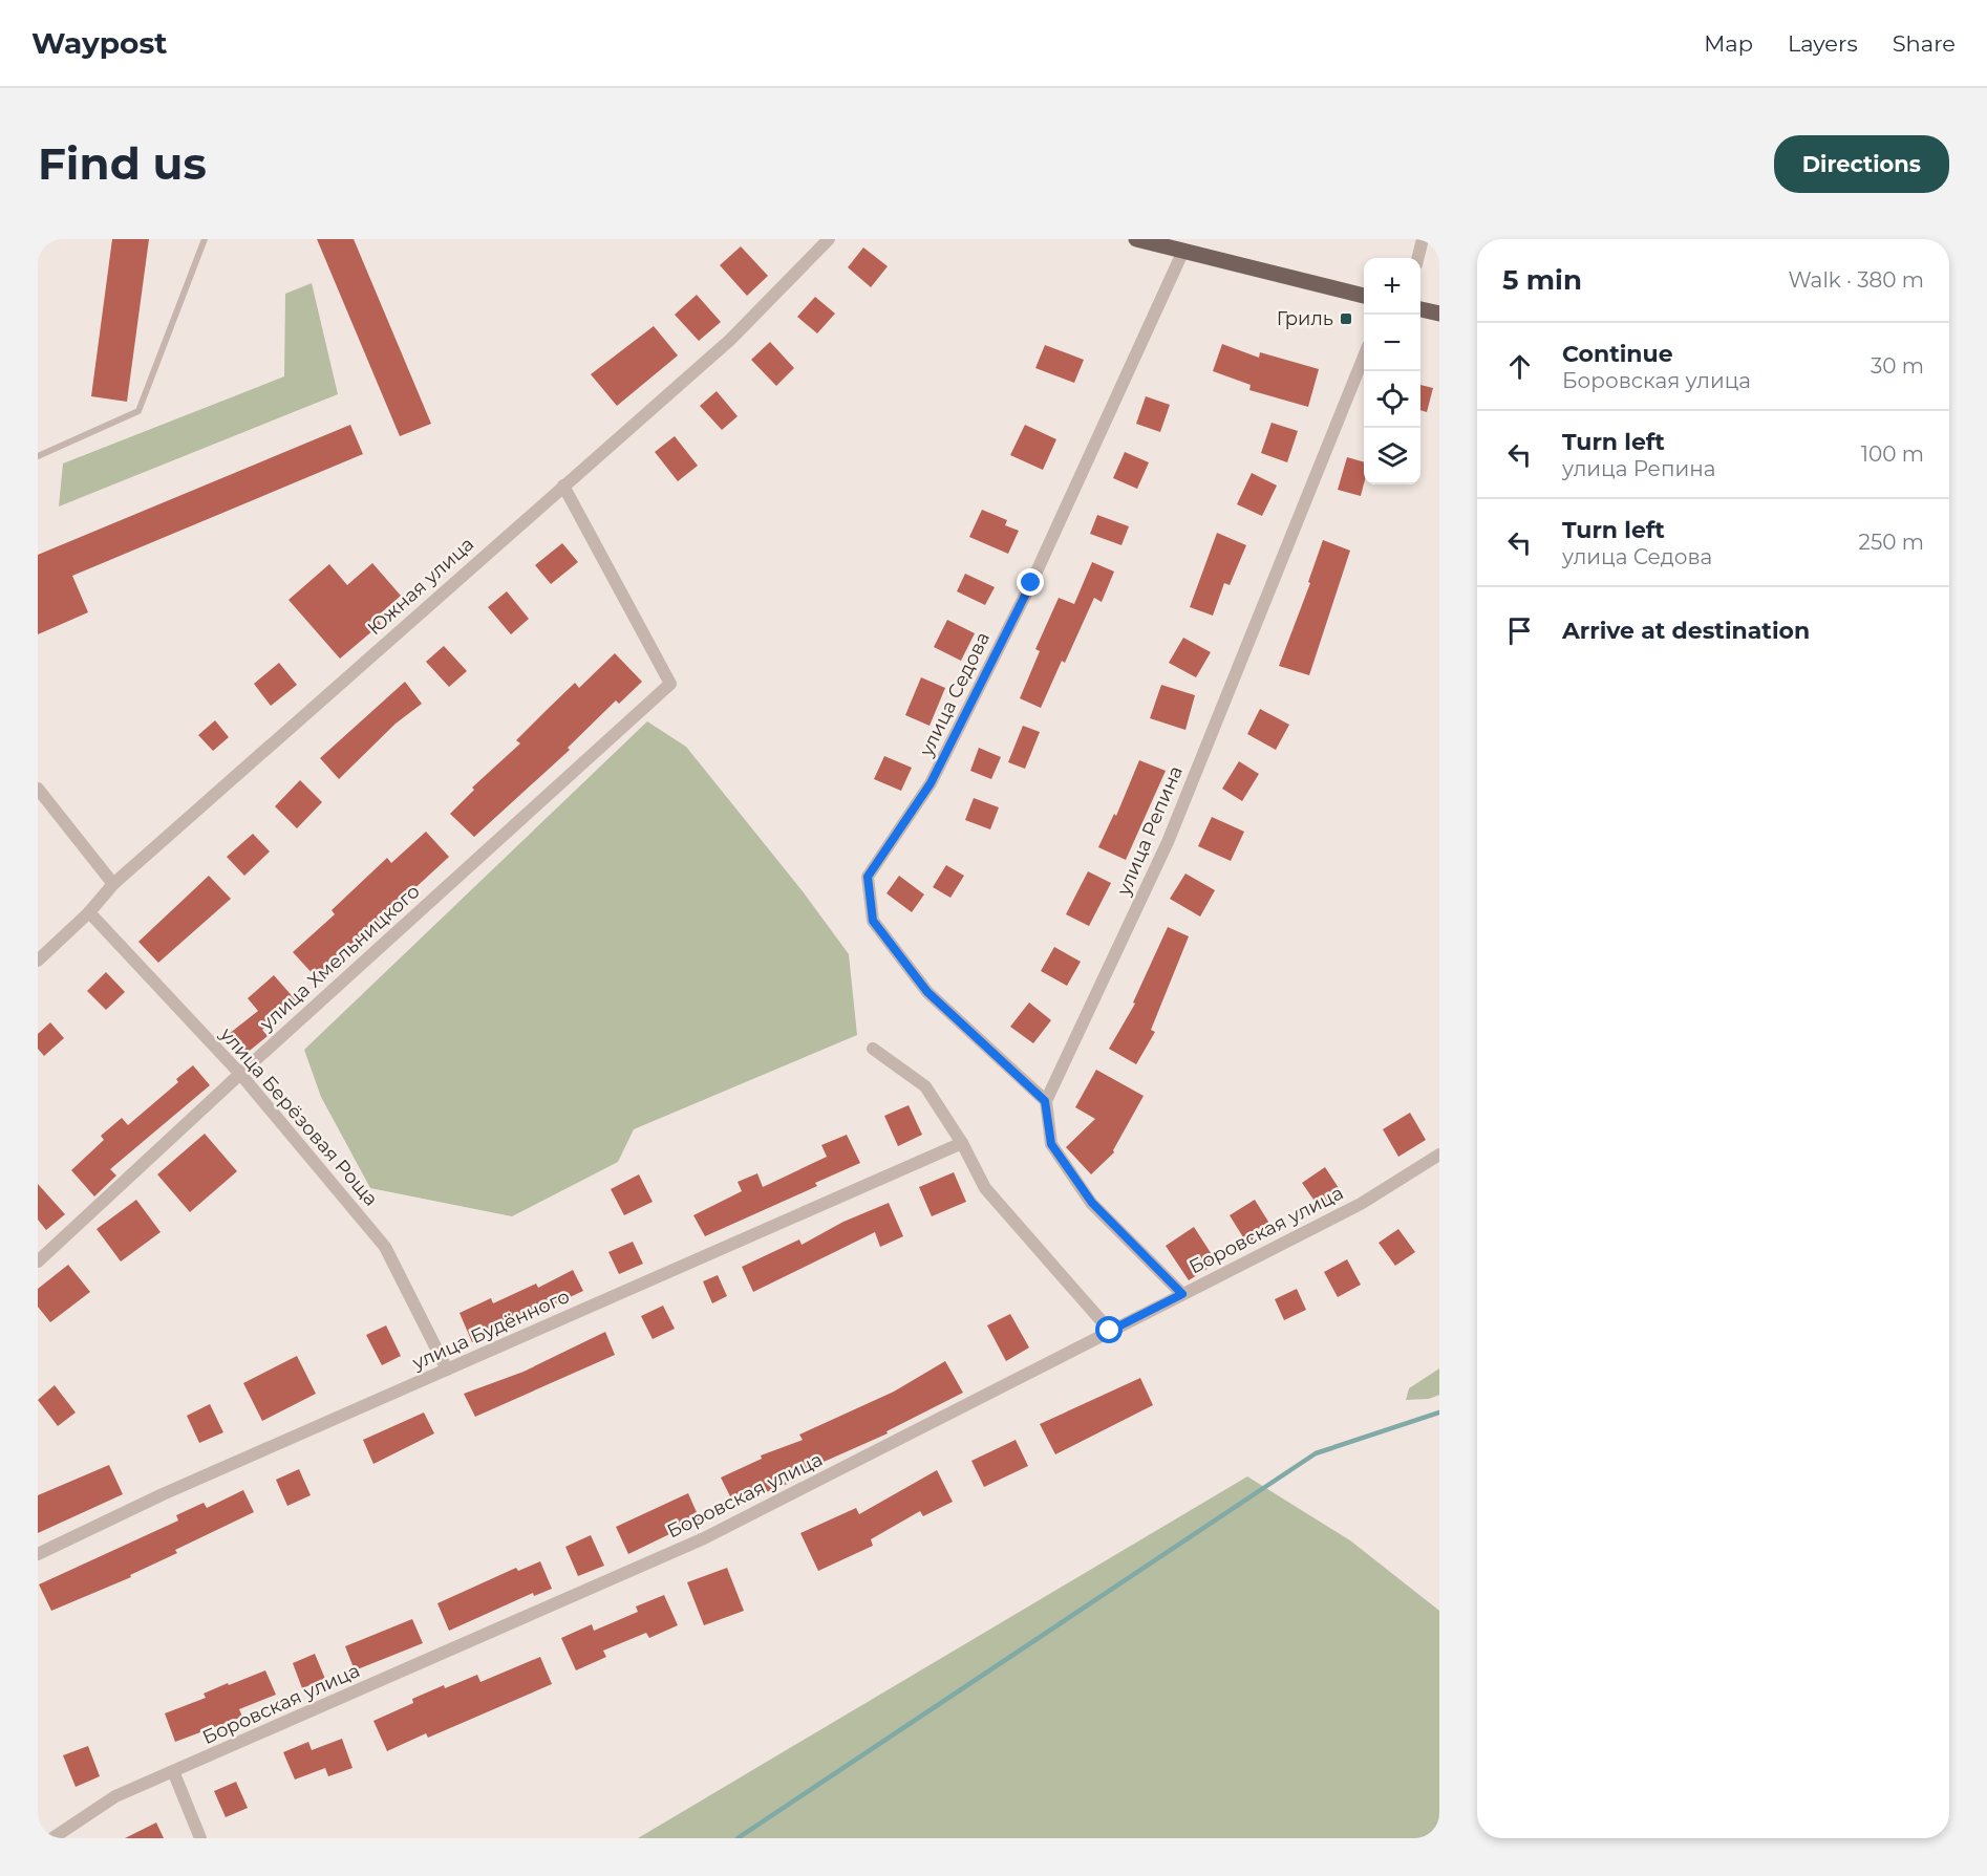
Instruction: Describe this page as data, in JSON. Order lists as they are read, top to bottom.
{
  "streets": {
    "street": [
      "Южная улица",
      "улица Седова",
      "улица Репина",
      "улица Хмельницкого",
      "улица Берёзовая Роща",
      "Боровская улица",
      "улица Будённого"
    ]
  },
  "crossings": [
    ["Южная улица", "улица Хмельницкого"],
    ["Южная улица", "улица Берёзовая Роща"],
    ["улица Седова", "улица Репина"],
    ["улица Хмельницкого", "улица Берёзовая Роща"],
    ["улица Берёзовая Роща", "улица Будённого"]
  ],
  "places": {
    "transit": ["Гриль"]
  },
  "page": {
    "header": "Waypost",
    "nav": ["Map", "Layers", "Share"],
    "buttons": "Directions",
    "title": "Find us",
    "heading": ["5 min", "Walk · 380 m"],
    "map_buttons": ["+", "−"],
    "list": [
      ["Continue", "Боровская улица", "30 m"],
      ["Turn left", "улица Репина", "100 m"],
      ["Turn left", "улица Седова", "250 m"],
      "Arrive at destination"
    ]
  }
}
